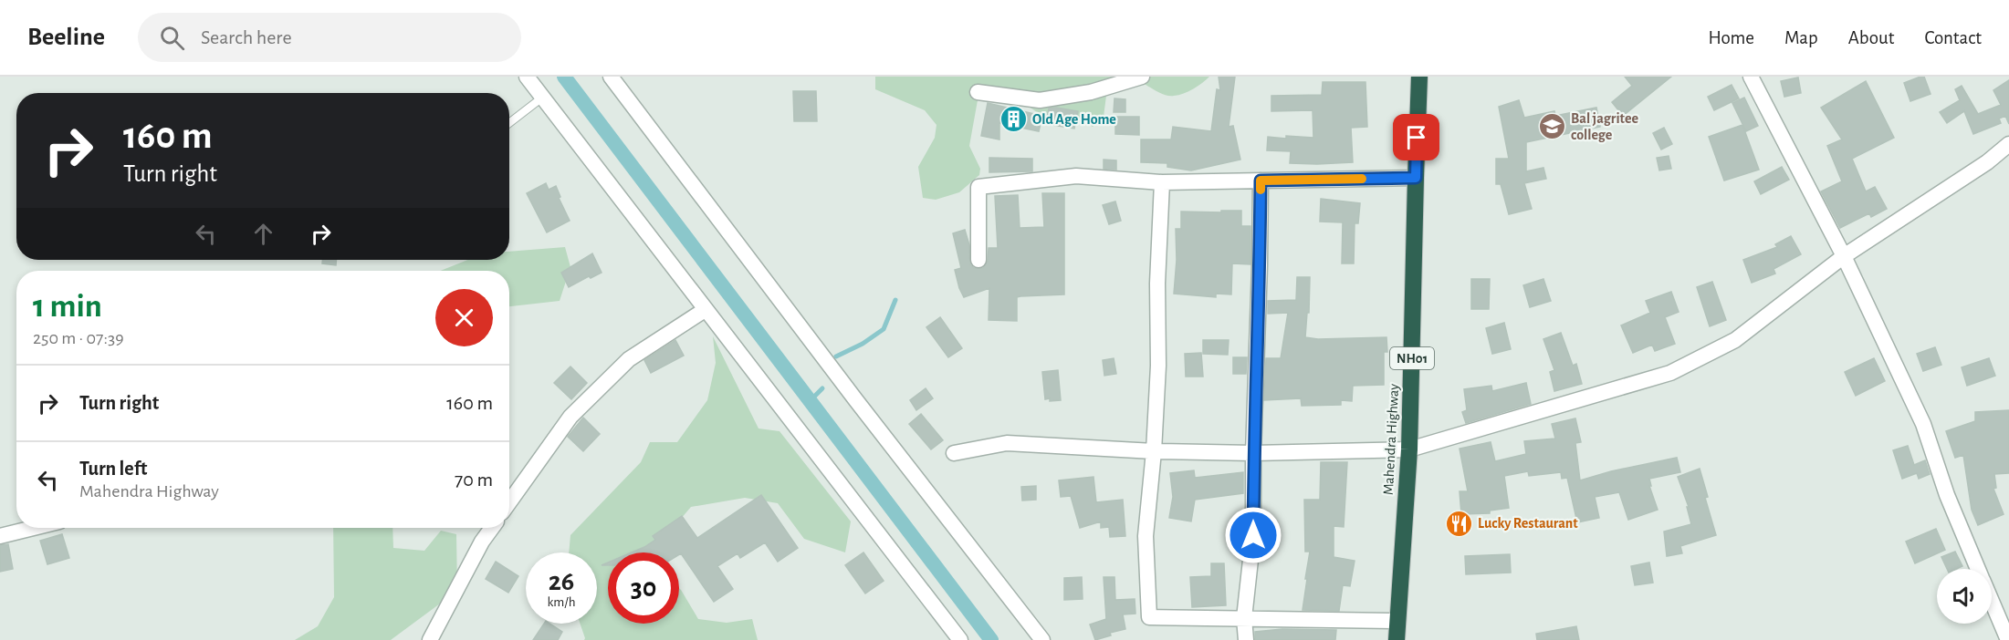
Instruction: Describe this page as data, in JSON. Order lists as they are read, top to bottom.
{
  "streets": {
    "highway": ["NH01", "Mahendra Highway"]
  },
  "places": {
    "building": ["Old Age Home"],
    "school or university": ["Bal jagritee college"],
    "restaurant": ["Lucky Restaurant"]
  },
  "page": {
    "header": "Beeline",
    "search": "Search here",
    "nav": [
      "Home",
      "Map",
      "About",
      "Contact"
    ],
    "turn": ["160 m", "Turn right"],
    "heading": ["1 min", "250 m · 07:39"],
    "list": [
      {
        "name": "Turn right",
        "value": "160 m"
      },
      {
        "name": "Turn left",
        "note": "Mahendra Highway",
        "value": "70 m"
      }
    ],
    "speed": "26 km/h",
    "limit": "30"
  }
}
